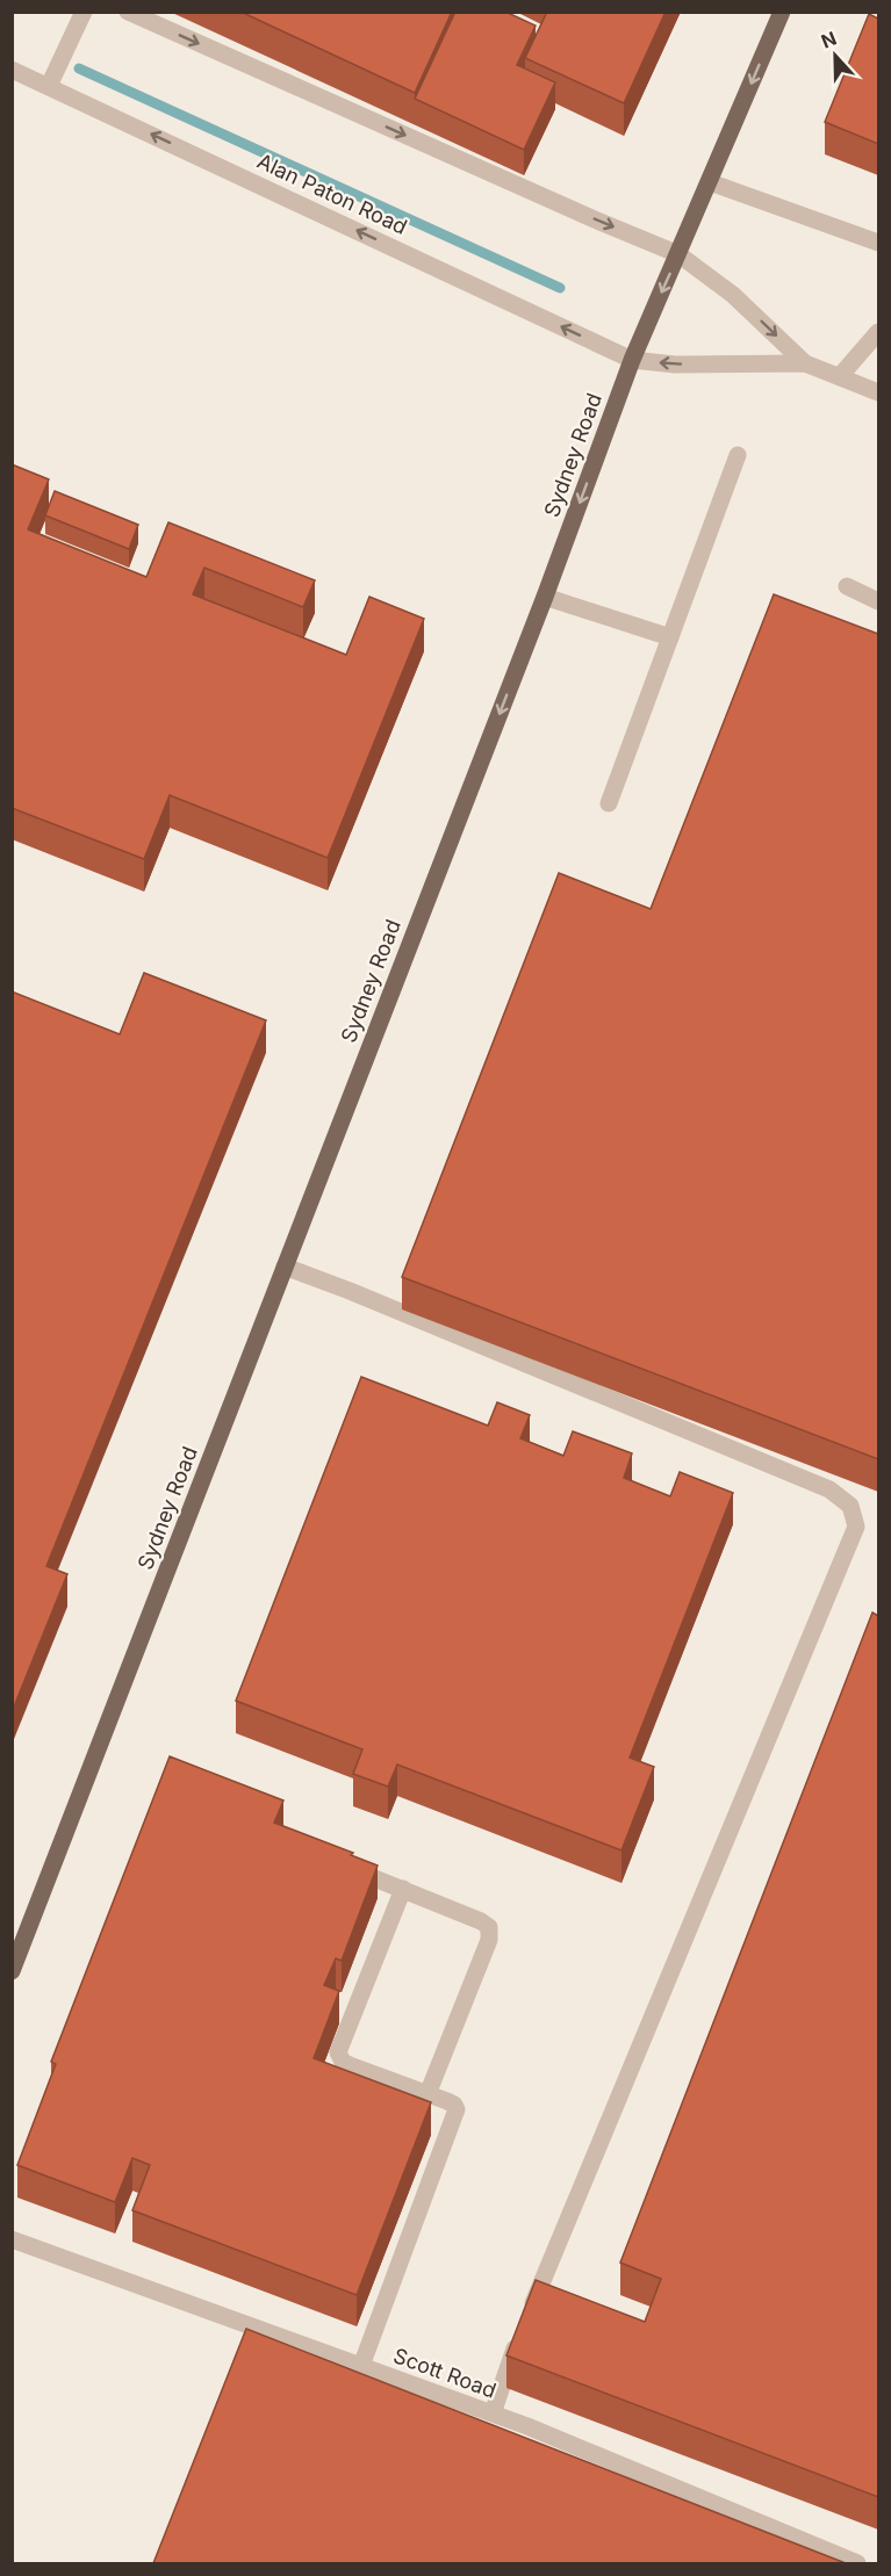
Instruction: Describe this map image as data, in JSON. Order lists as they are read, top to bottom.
{
  "streets": {
    "main road": ["Sydney Road"],
    "street": ["Alan Paton Road", "Scott Road"]
  },
  "crossings": [
    ["Alan Paton Road", "Sydney Road"]
  ],
  "one_way": ["Sydney Road"],
  "north": "top"
}
